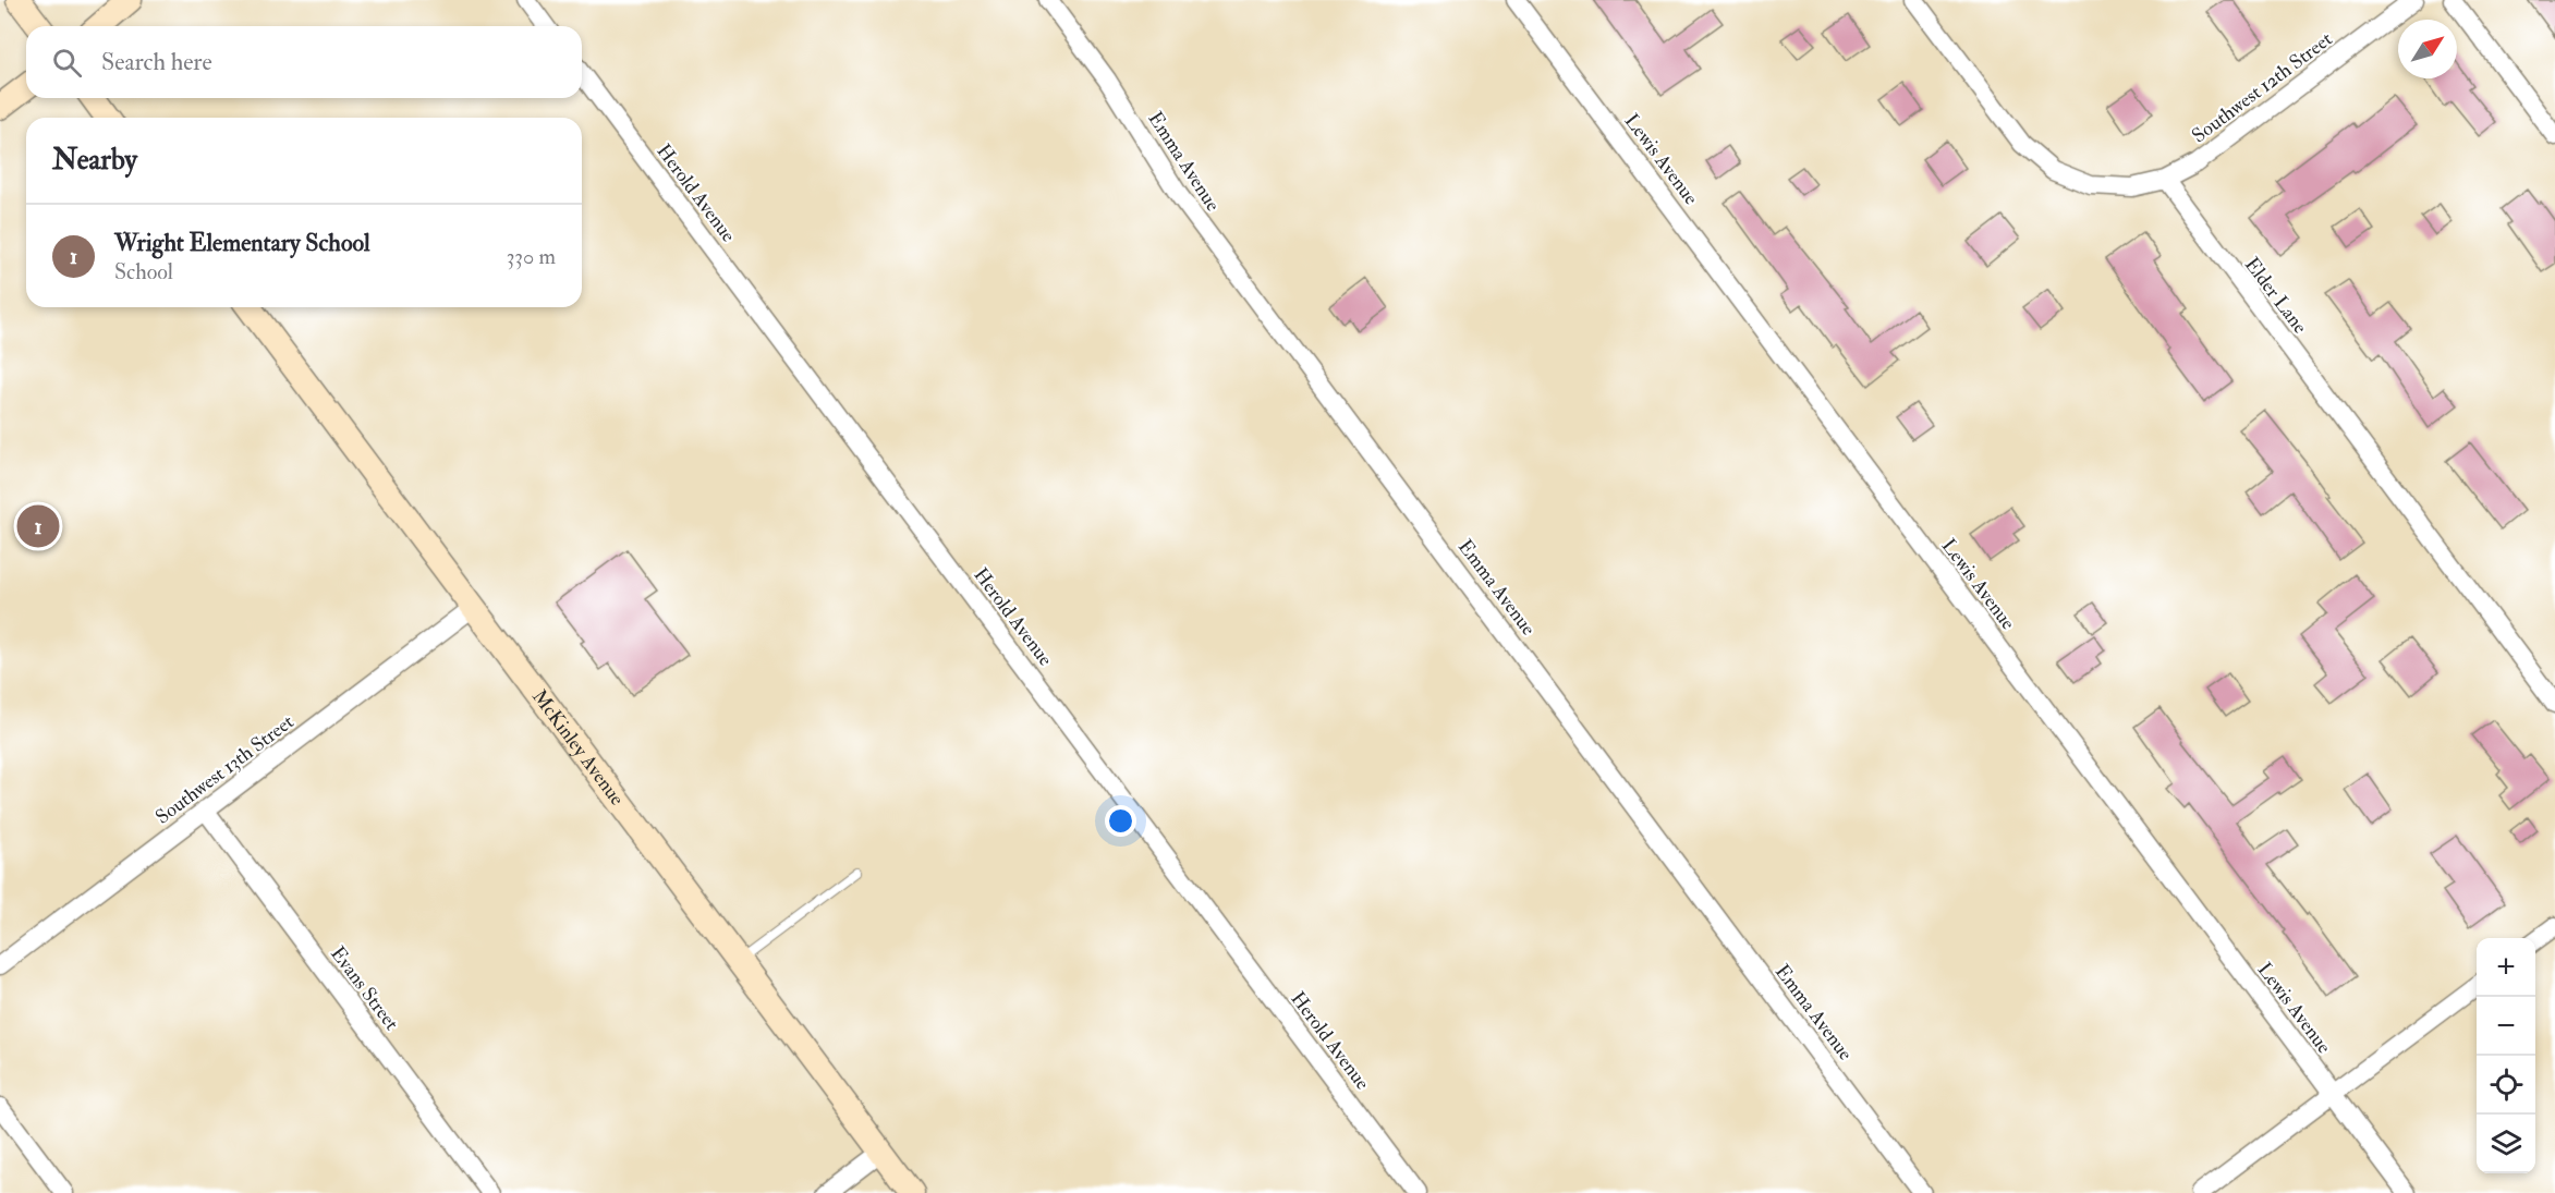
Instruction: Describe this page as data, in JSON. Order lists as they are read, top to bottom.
{
  "streets": {
    "main road": ["McKinley Avenue"],
    "street": [
      "Southwest 12th Street",
      "Lewis Avenue",
      "Emma Avenue",
      "Herold Avenue",
      "Elder Lane",
      "Southwest 13th Street",
      "Evans Street"
    ]
  },
  "crossings": [
    ["Southwest 12th Street", "Elder Lane"],
    ["McKinley Avenue", "Southwest 13th Street"],
    ["Southwest 13th Street", "Evans Street"]
  ],
  "north": "top right",
  "page": {
    "search": "Search here",
    "heading": "Nearby",
    "list": [
      {
        "mark": "1",
        "name": "Wright Elementary School",
        "note": "School",
        "value": "330 m"
      }
    ],
    "pins": "1",
    "map_buttons": ["+", "−"]
  }
}
